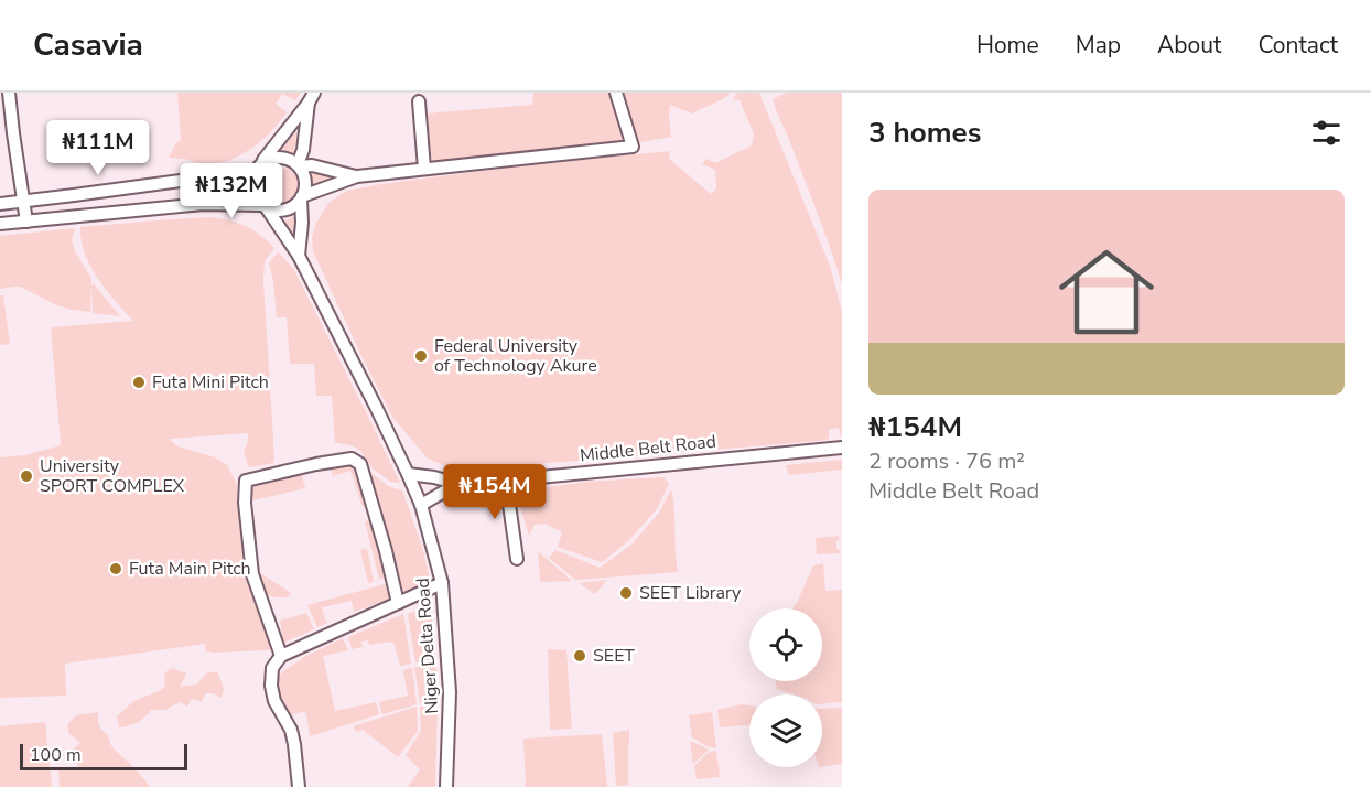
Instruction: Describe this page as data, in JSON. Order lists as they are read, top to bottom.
{
  "streets": {
    "street": ["Middle Belt Road", "Niger Delta Road"]
  },
  "crossings": [
    ["Middle Belt Road", "Niger Delta Road"]
  ],
  "places": [
    "Federal University of Technology Akure",
    "Futa Mini Pitch",
    "University SPORT COMPLEX",
    "Futa Main Pitch",
    "SEET Library",
    "SEET"
  ],
  "scale_bar": "100 m",
  "page": {
    "header": "Casavia",
    "nav": [
      "Home",
      "Map",
      "About",
      "Contact"
    ],
    "heading": "3 homes",
    "price": ["₦111M", "₦132M", "₦154M"],
    "list": [
      {
        "name": "₦154M",
        "note": "2 rooms · 76 m² · Middle Belt Road"
      }
    ],
    "scale": "100 m"
  }
}
